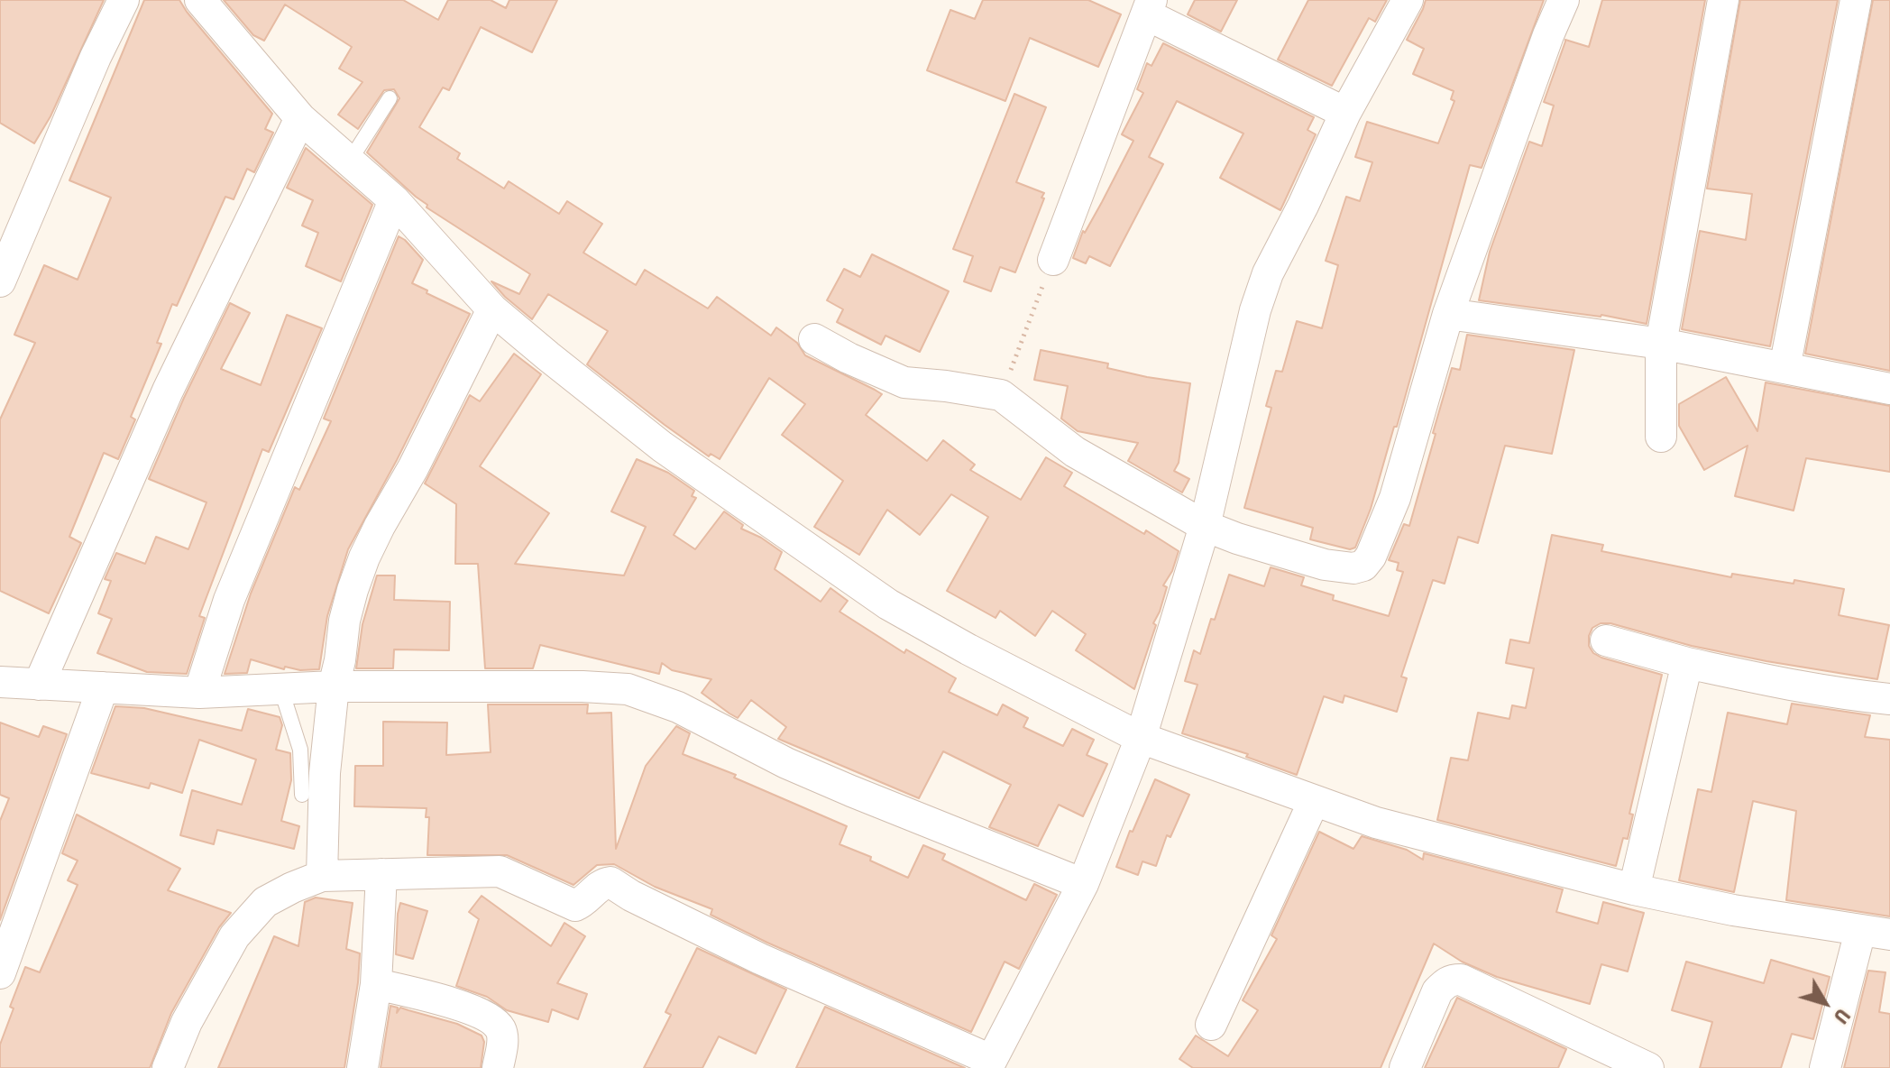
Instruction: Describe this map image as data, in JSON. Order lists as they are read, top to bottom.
{
  "north": "bottom right"
}
